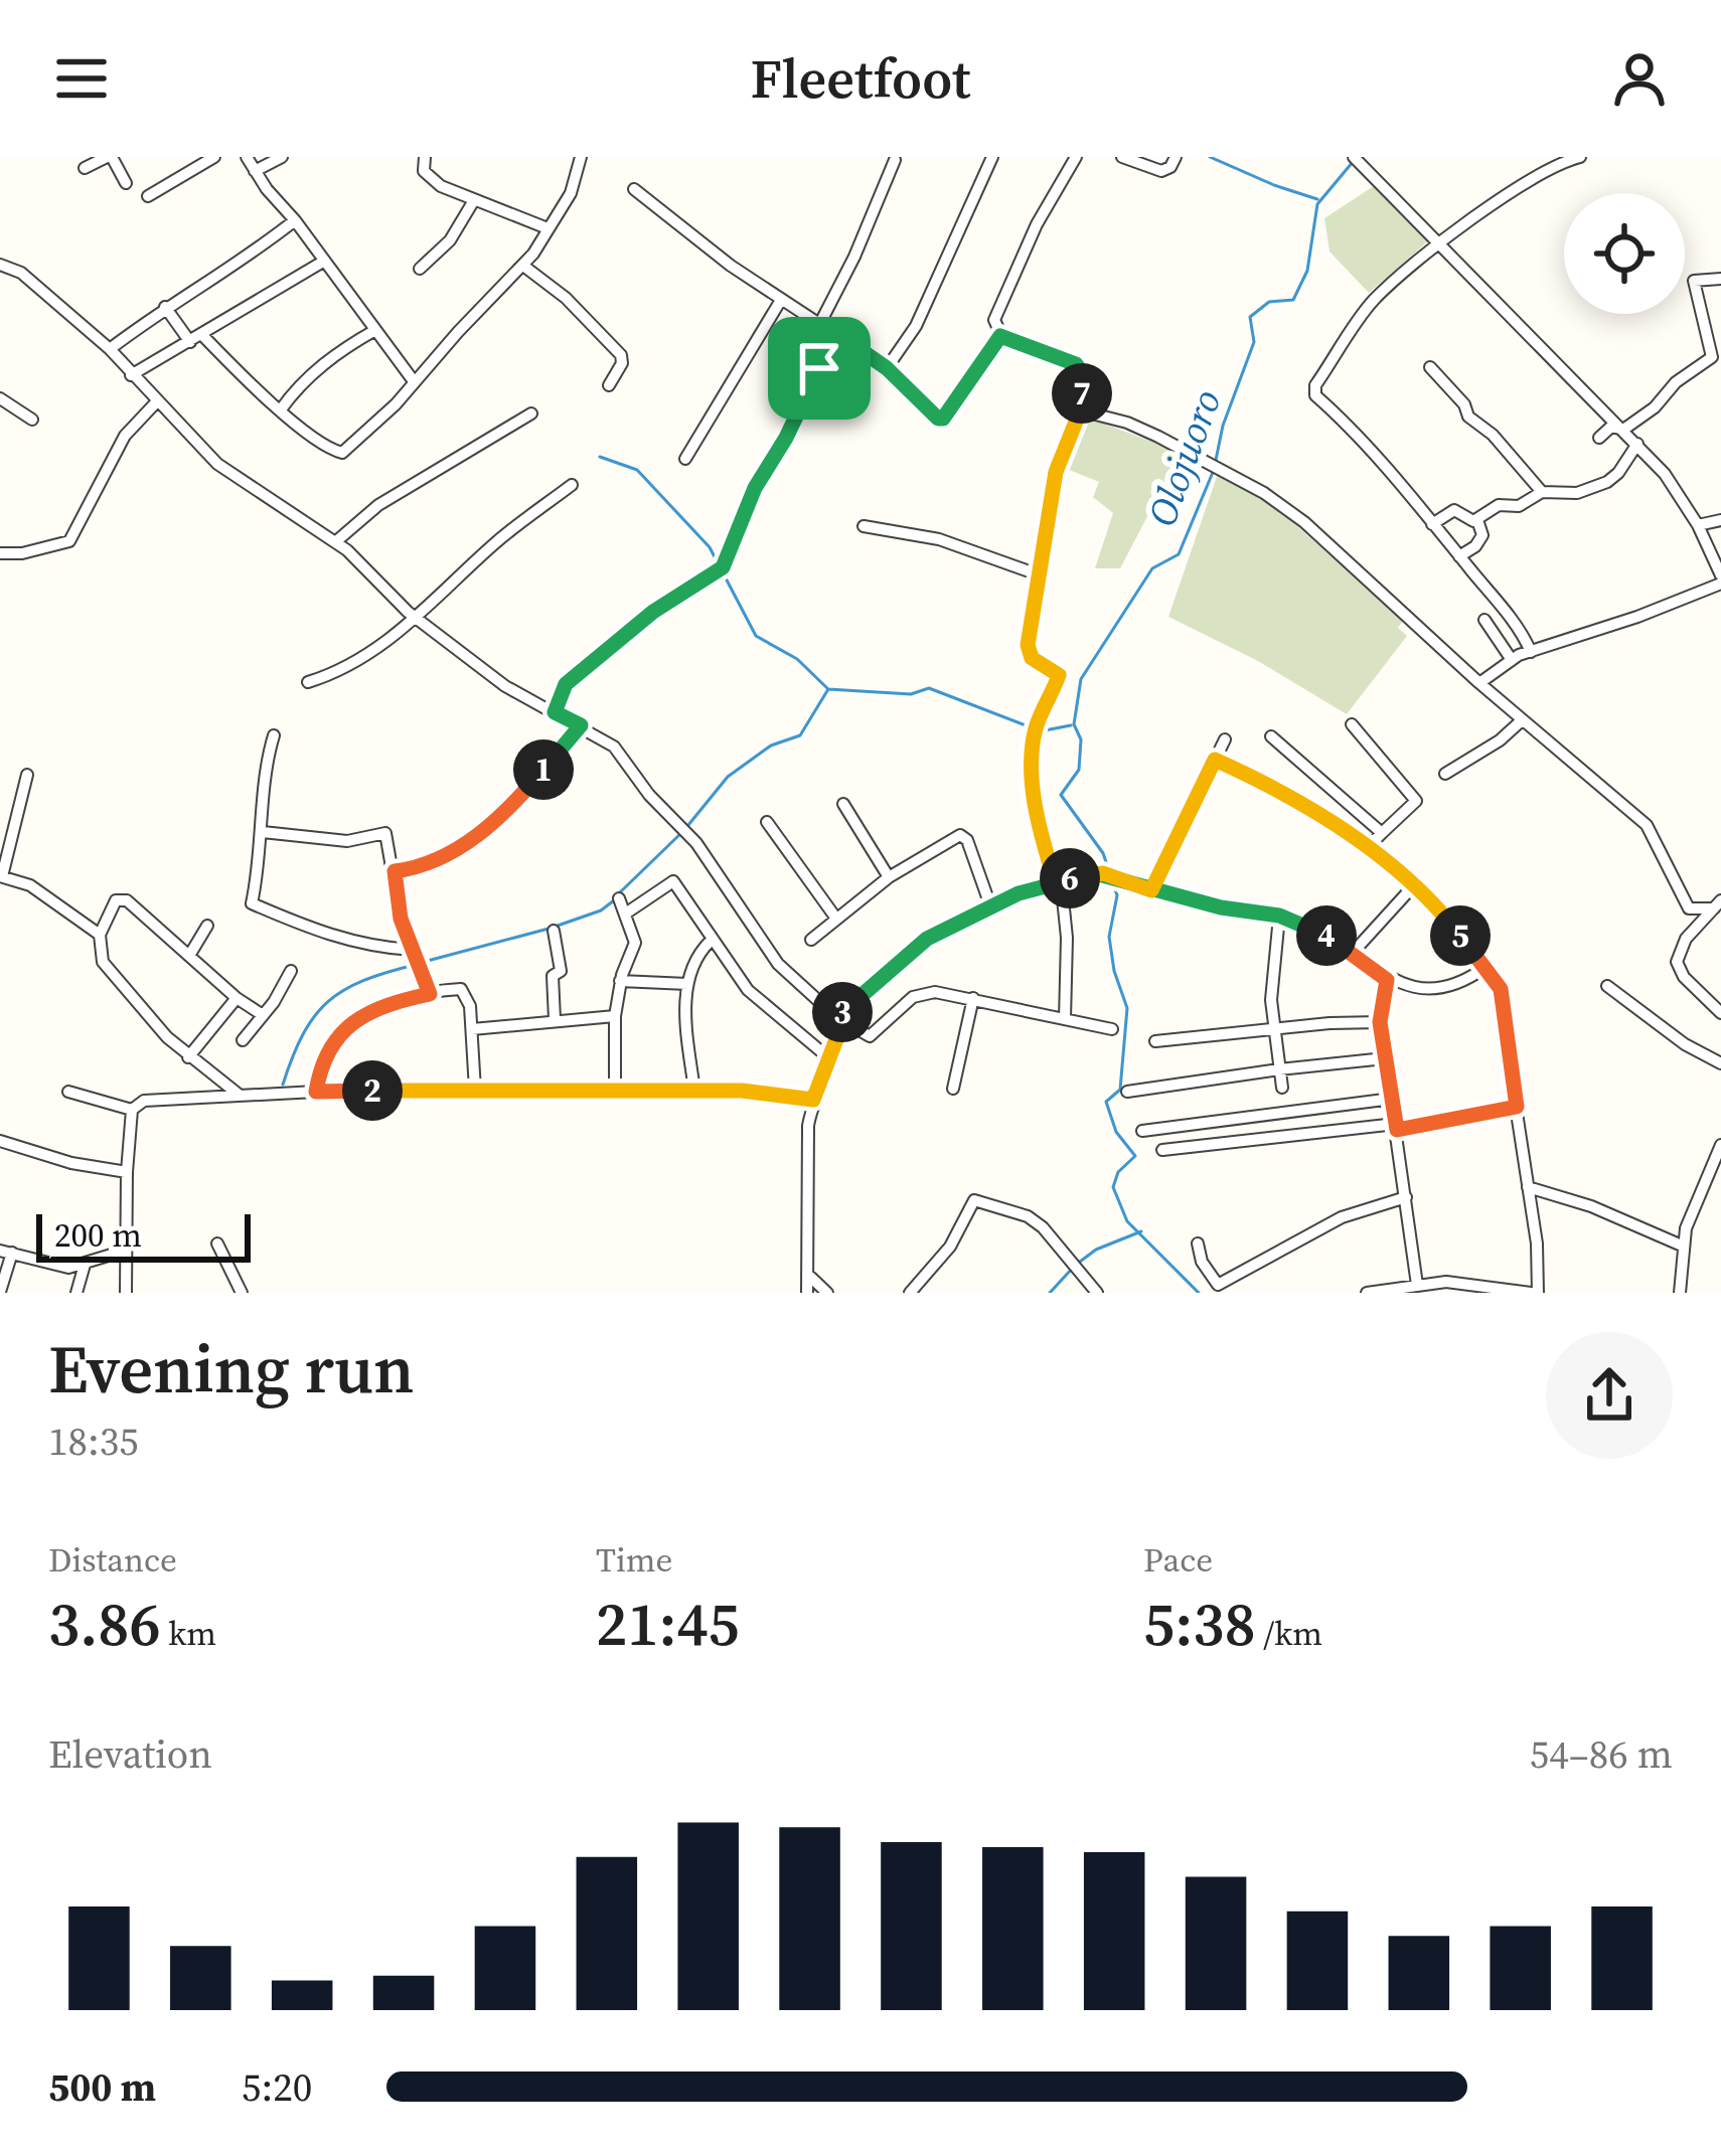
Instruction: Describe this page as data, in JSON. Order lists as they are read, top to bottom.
{
  "water": ["Olojuoro"],
  "scale_bar": "200 m",
  "page": {
    "header": "Fleetfoot",
    "pins": [
      "7",
      "1",
      "6",
      "4",
      "5",
      "3",
      "2"
    ],
    "scale": "200 m",
    "heading": ["Evening run", "18:35"],
    "stats": [
      ["Distance", "3.86 km"],
      ["Time", "21:45"],
      ["Pace", "5:38 /km"]
    ],
    "chart": ["Elevation", "54–86 m"],
    "list": [
      {
        "name": "500 m",
        "note": "5:20"
      }
    ]
  }
}
